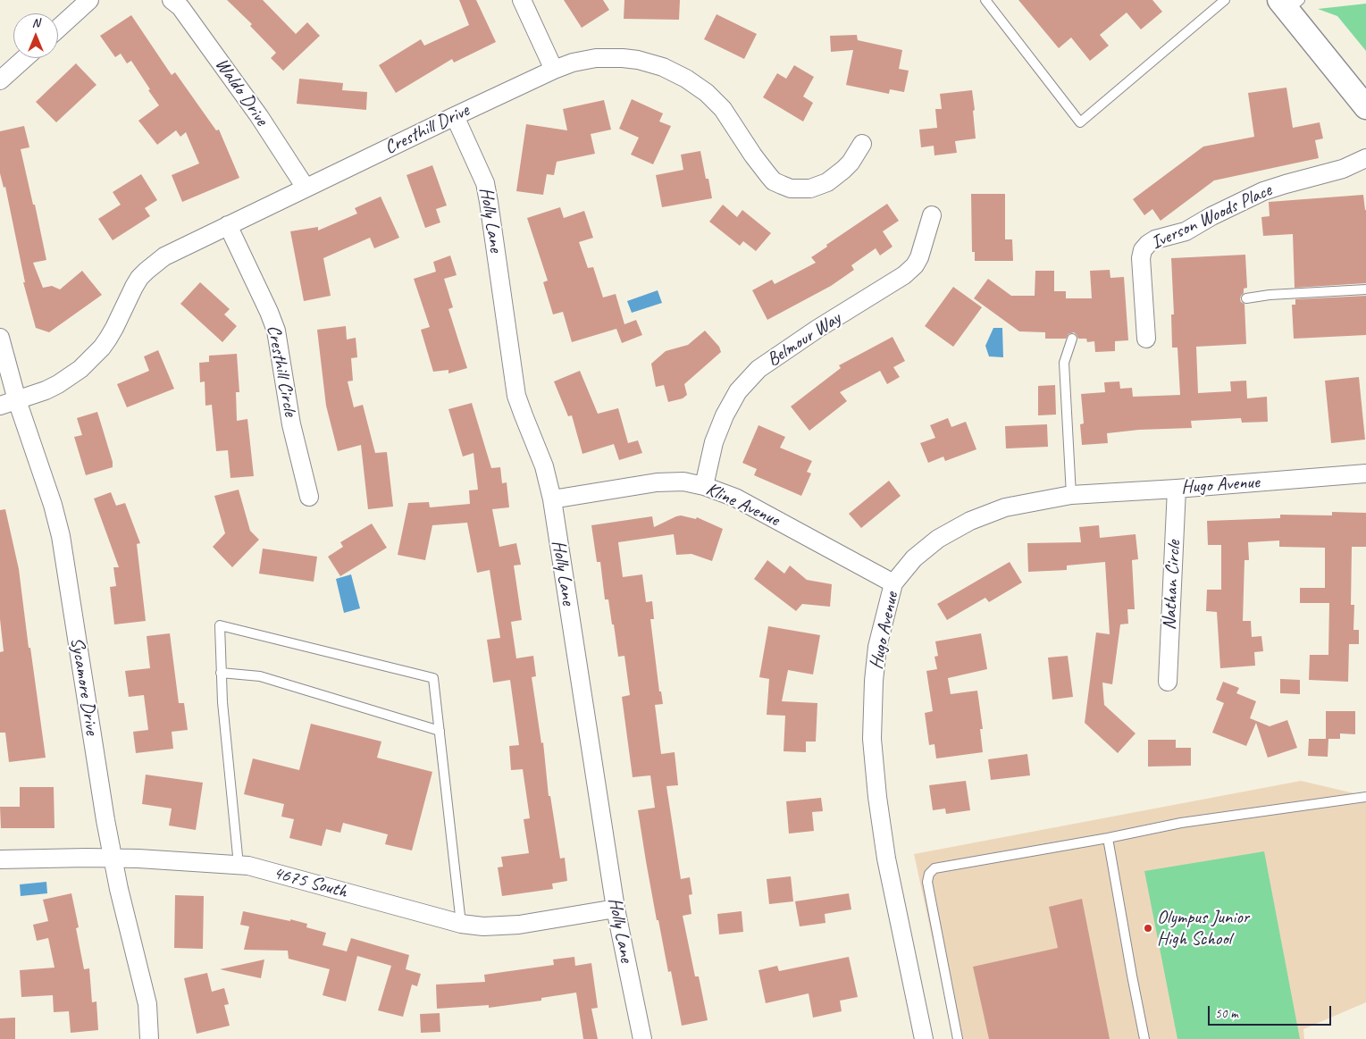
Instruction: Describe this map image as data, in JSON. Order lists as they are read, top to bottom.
{
  "streets": {
    "street": [
      "Waldo Drive",
      "Cresthill Drive",
      "Iverson Woods Place",
      "Holly Lane",
      "Belmour Way",
      "Cresthill Circle",
      "Hugo Avenue",
      "Kline Avenue",
      "Nathan Circle",
      "Sycamore Drive",
      "4675 South"
    ]
  },
  "crossings": [
    ["Waldo Drive", "Cresthill Drive"],
    ["Cresthill Drive", "Holly Lane"],
    ["Cresthill Drive", "Cresthill Circle"],
    ["Cresthill Drive", "Sycamore Drive"],
    ["Holly Lane", "Kline Avenue"],
    ["Holly Lane", "4675 South"],
    ["Belmour Way", "Kline Avenue"],
    ["Hugo Avenue", "Kline Avenue"],
    ["Hugo Avenue", "Nathan Circle"],
    ["Sycamore Drive", "4675 South"]
  ],
  "places": ["Olympus Junior High School"],
  "scale_bar": "50 m",
  "north": "top"
}
